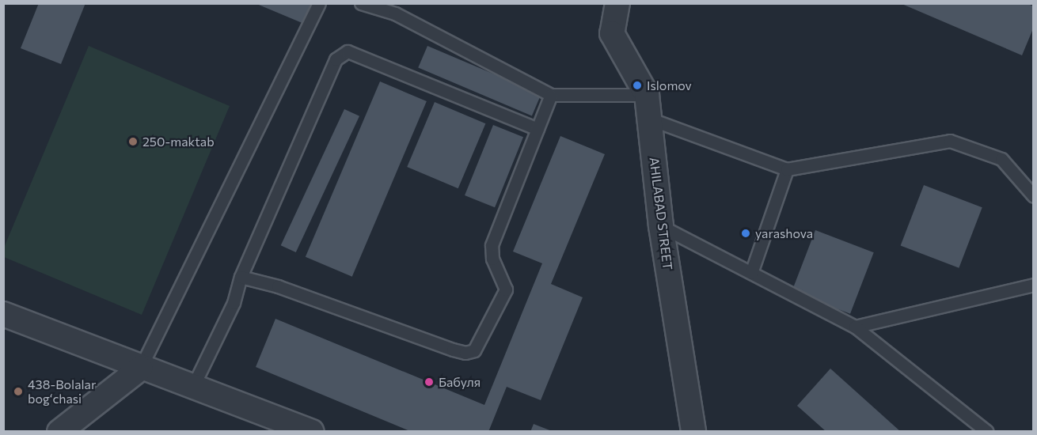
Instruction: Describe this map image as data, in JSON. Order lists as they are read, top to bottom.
{
  "streets": {
    "street": ["AHILABAD STREET"]
  },
  "places": [
    "Islomov",
    "250-maktab",
    "yarashova",
    "Бабуля",
    "438-Bolalar bogʻchasi"
  ]
}
